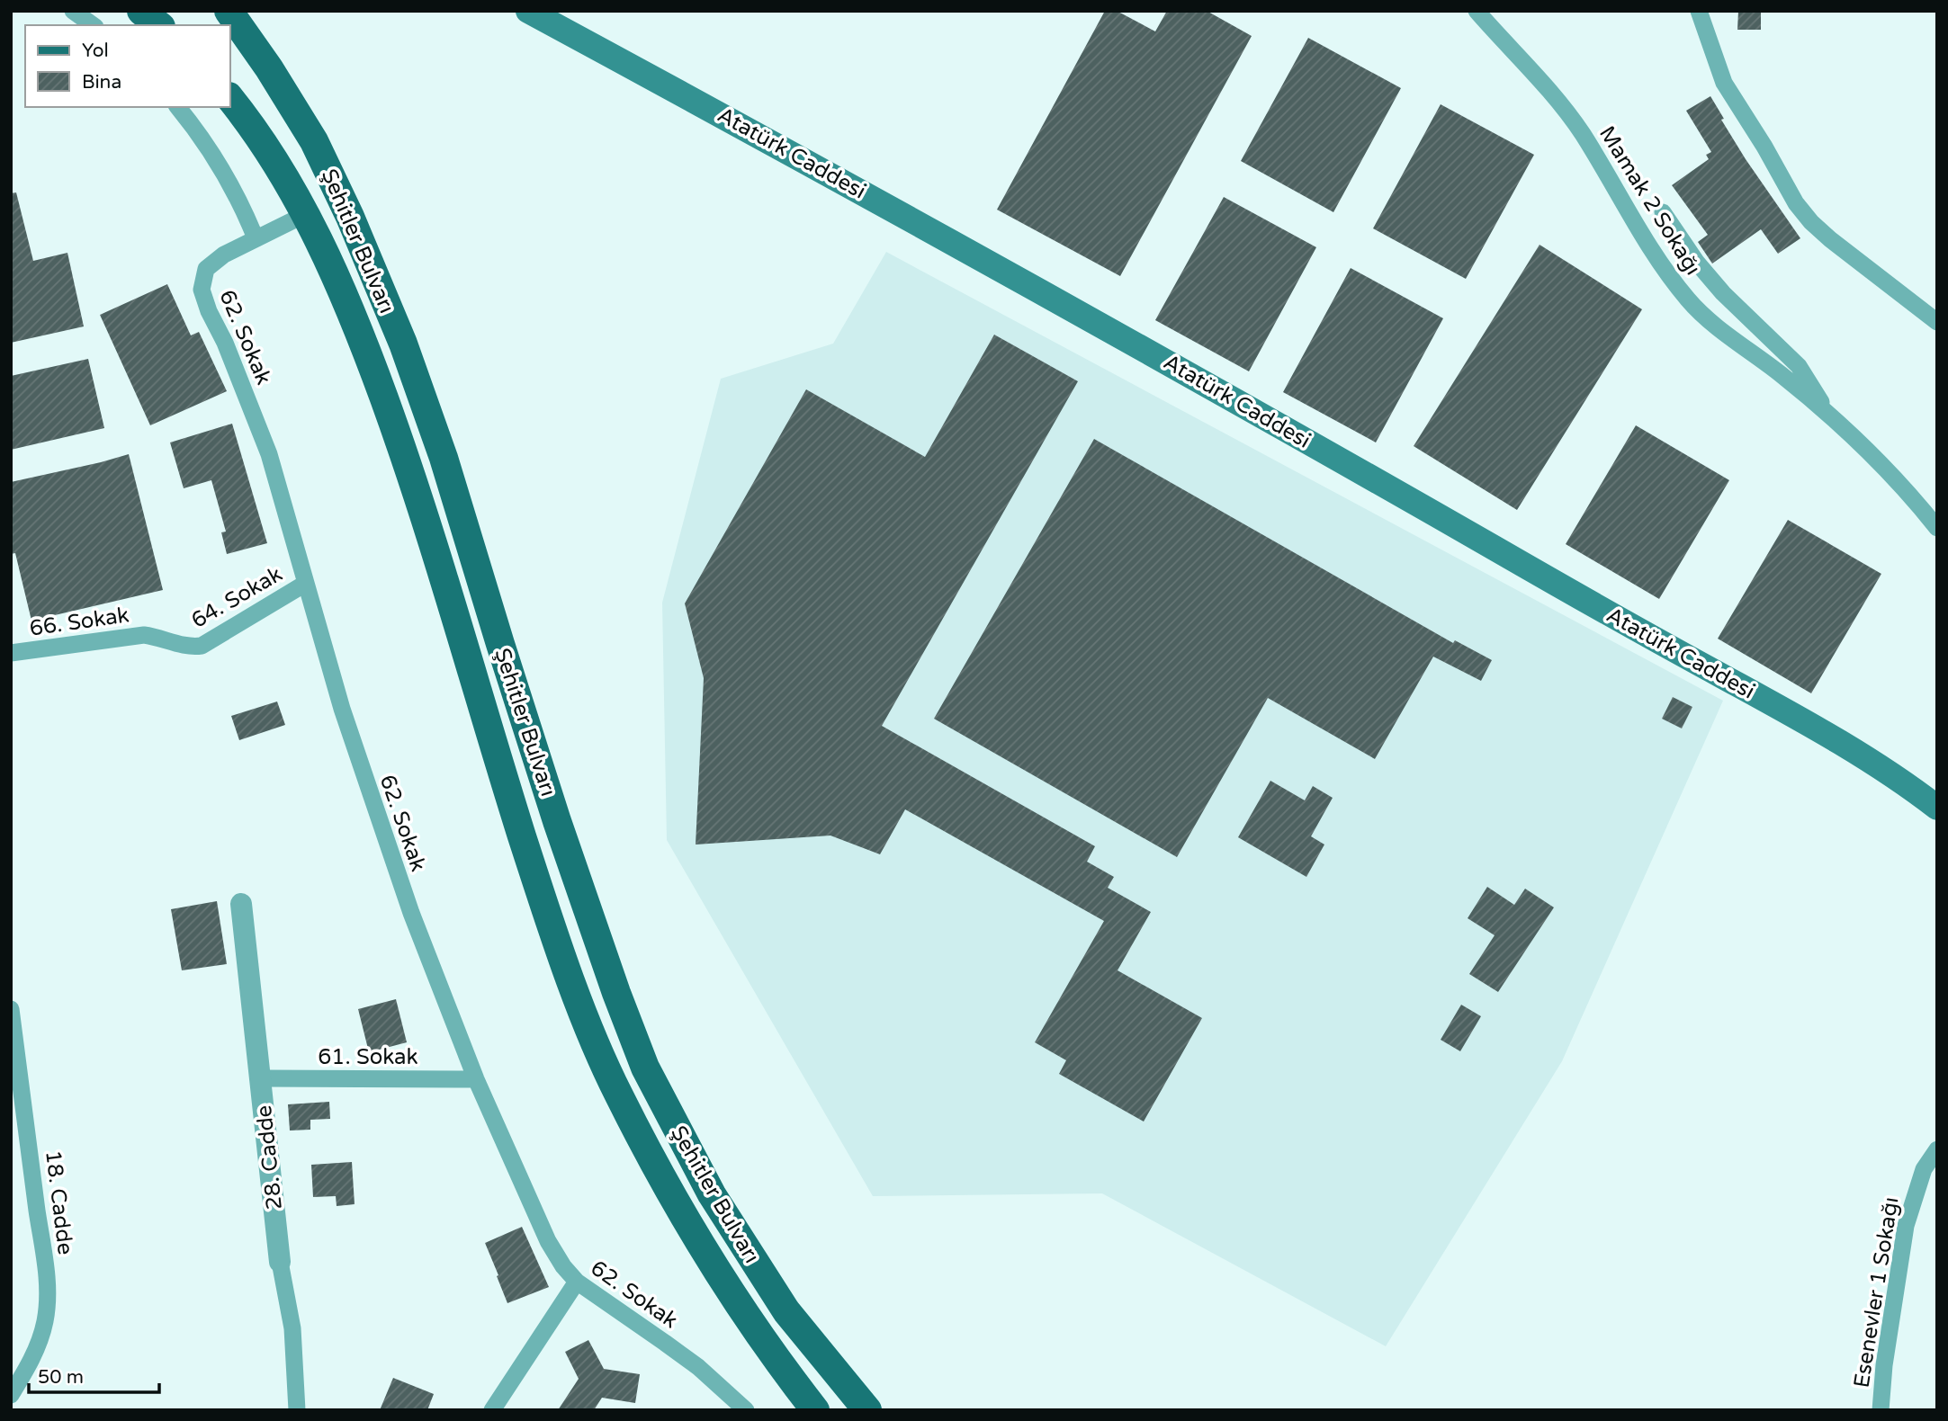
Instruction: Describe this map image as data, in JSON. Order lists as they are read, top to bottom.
{
  "streets": {
    "main road": ["Atatürk Caddesi", "Şehitler Bulvarı"],
    "street": [
      "Mamak 2 Sokağı",
      "62. Sokak",
      "64. Sokak",
      "66. Sokak",
      "61. Sokak",
      "28. Cadde",
      "18. Cadde",
      "Esenevler 1 Sokağı"
    ]
  },
  "crossings": [
    ["Şehitler Bulvarı", "62. Sokak"],
    ["62. Sokak", "64. Sokak"],
    ["62. Sokak", "61. Sokak"],
    ["64. Sokak", "66. Sokak"],
    ["61. Sokak", "28. Cadde"]
  ],
  "legend": ["Yol", "Bina"],
  "scale_bar": "50 m"
}
